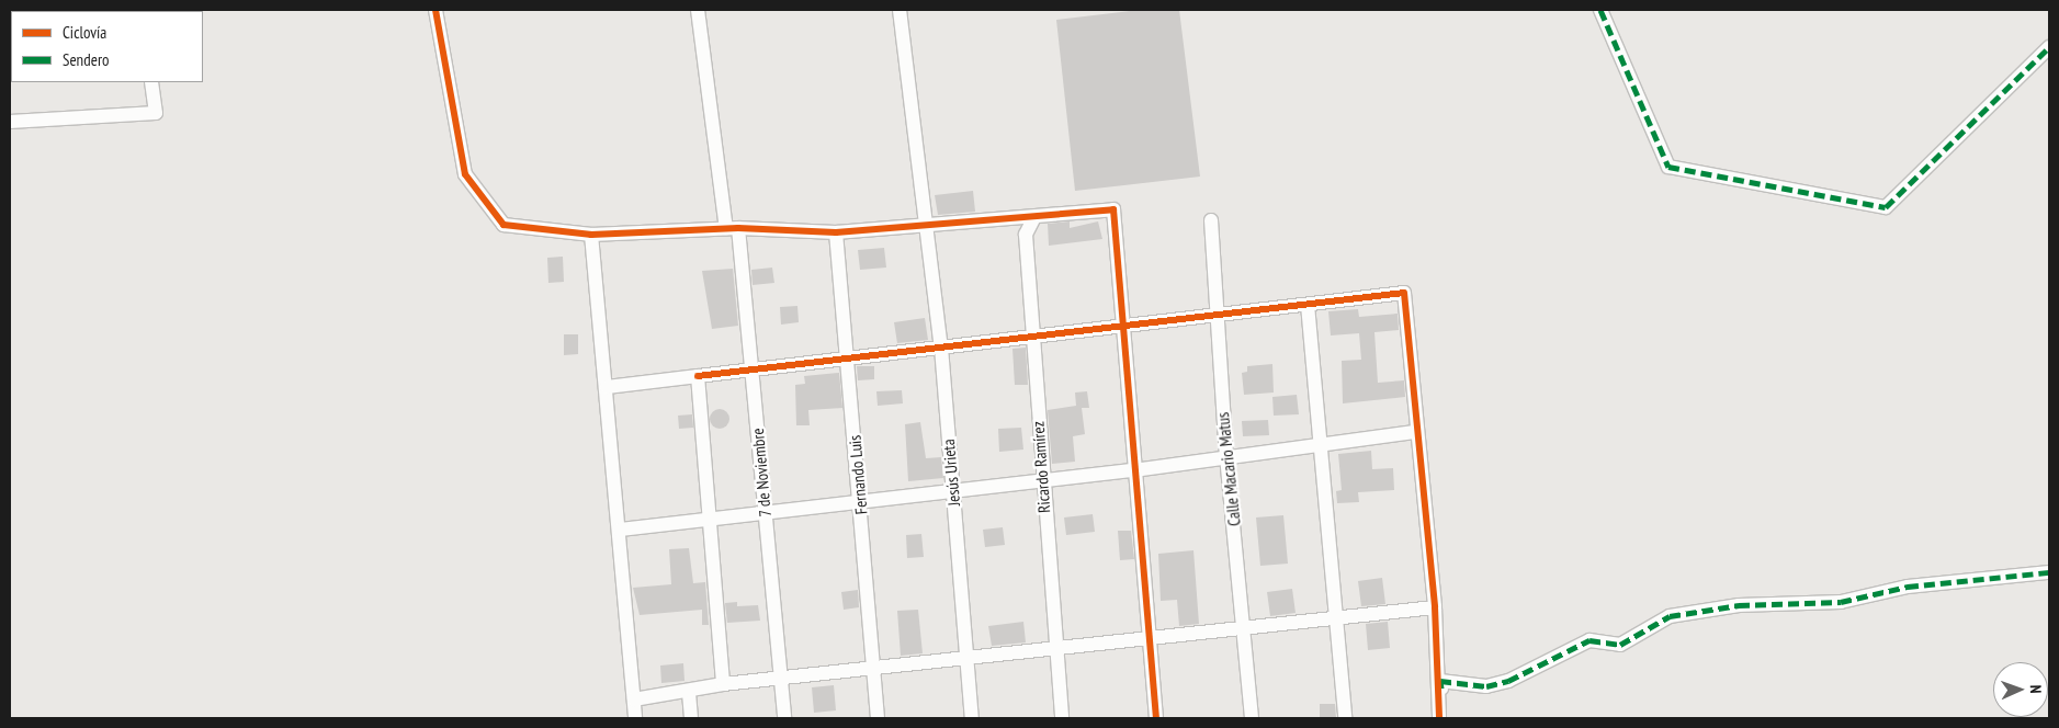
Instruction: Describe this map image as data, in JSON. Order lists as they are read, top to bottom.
{
  "streets": {
    "street": [
      "Ricardo Ramírez",
      "Calle Macario Matus",
      "7 de Noviembre",
      "Jesús Urieta",
      "Fernando Luis"
    ]
  },
  "legend": ["Ciclovía", "Sendero"],
  "north": "right"
}
